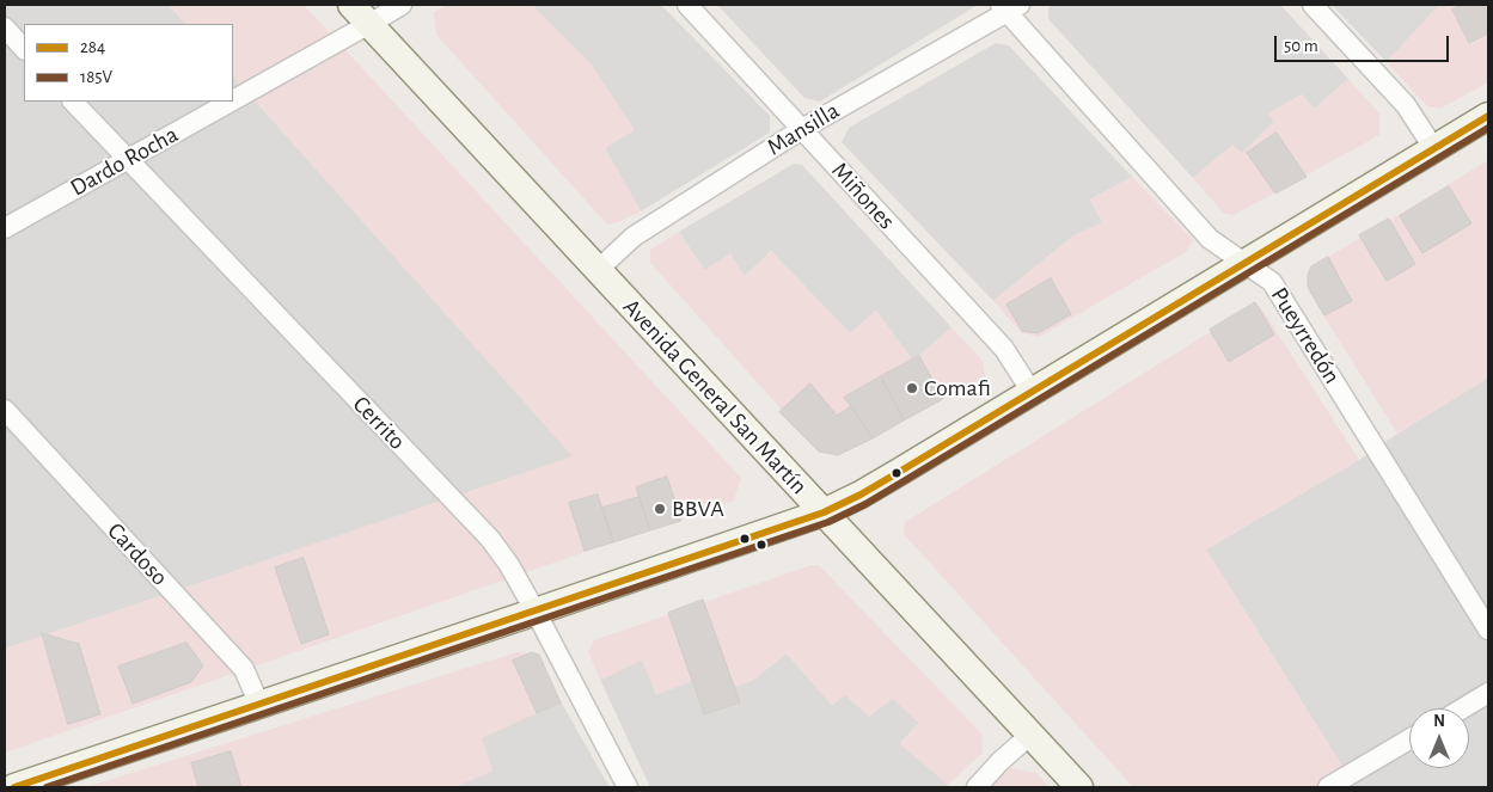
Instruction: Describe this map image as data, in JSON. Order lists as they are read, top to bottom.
{
  "streets": {
    "main road": ["Avenida General San Martín"],
    "street": [
      "Mansilla",
      "Dardo Rocha",
      "Miñones",
      "Pueyrredón",
      "Cerrito",
      "Cardoso"
    ]
  },
  "crossings": [
    ["Mansilla", "Miñones"],
    ["Mansilla", "Pueyrredón"],
    ["Mansilla", "Avenida General San Martín"],
    ["Dardo Rocha", "Avenida General San Martín"],
    ["Dardo Rocha", "Cerrito"]
  ],
  "places": ["Comafi", "BBVA"],
  "lines": ["transit line 284", "transit line 185V"],
  "legend": ["284", "185V"],
  "scale_bar": "50 m",
  "north": "top"
}
